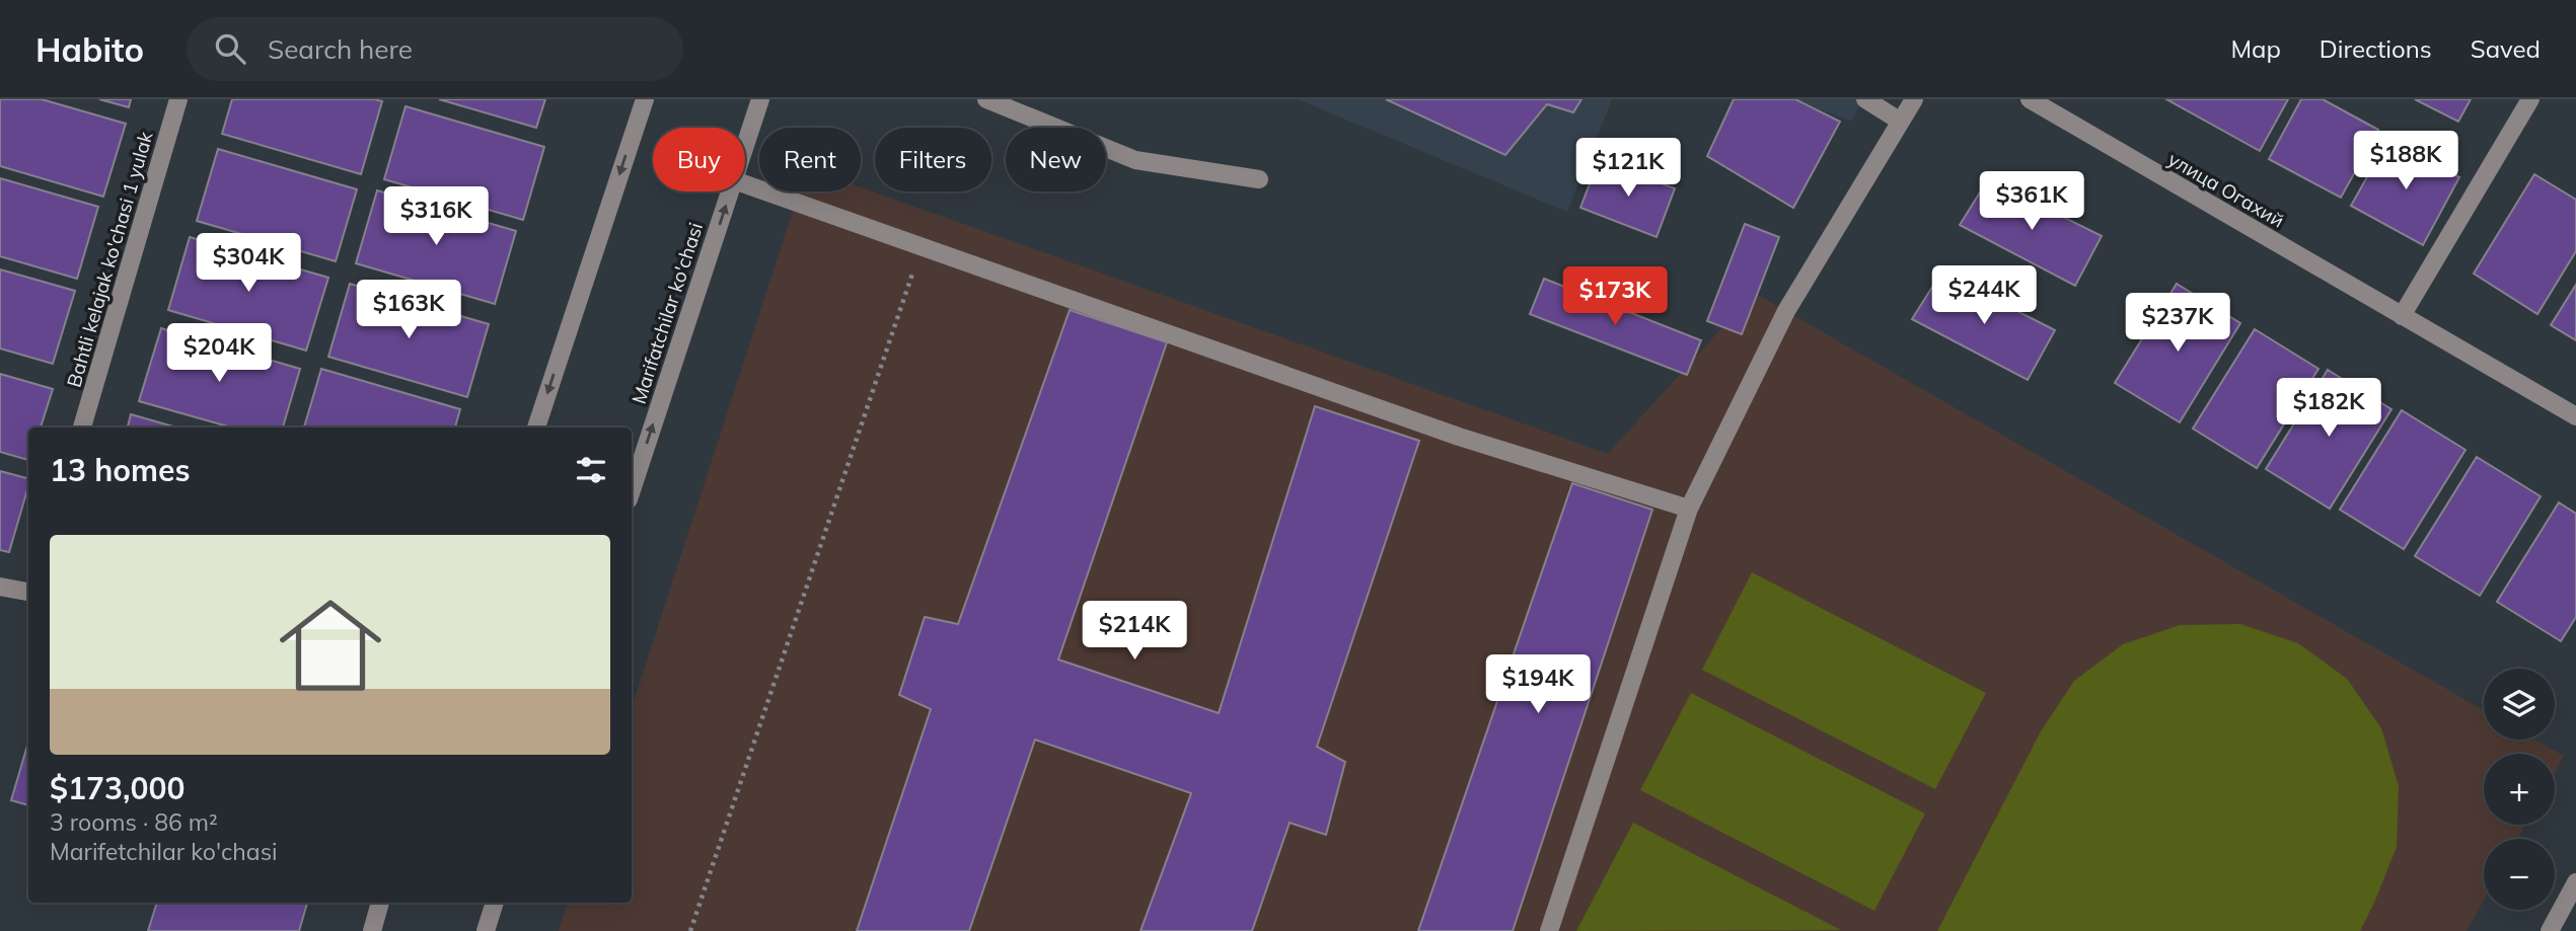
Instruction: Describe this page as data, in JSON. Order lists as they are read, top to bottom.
{
  "streets": {
    "street": ["улица Огахий", "Bahtli kelajak ko'chasi 1 yulak", "Marifatchilar ko'chasi"]
  },
  "page": {
    "header": "Habito",
    "search": "Search here",
    "nav": ["Map", "Directions", "Saved"],
    "chip": [
      "Buy",
      "Rent",
      "Filters",
      "New"
    ],
    "price": [
      "$188K",
      "$121K",
      "$361K",
      "$316K",
      "$304K",
      "$244K",
      "$173K",
      "$163K",
      "$237K",
      "$204K",
      "$182K",
      "$214K",
      "$194K"
    ],
    "heading": "13 homes",
    "list": [
      {
        "name": "$173,000",
        "note": "3 rooms · 86 m² · Marifetchilar ko'chasi"
      }
    ],
    "map_buttons": ["+", "−"]
  }
}
